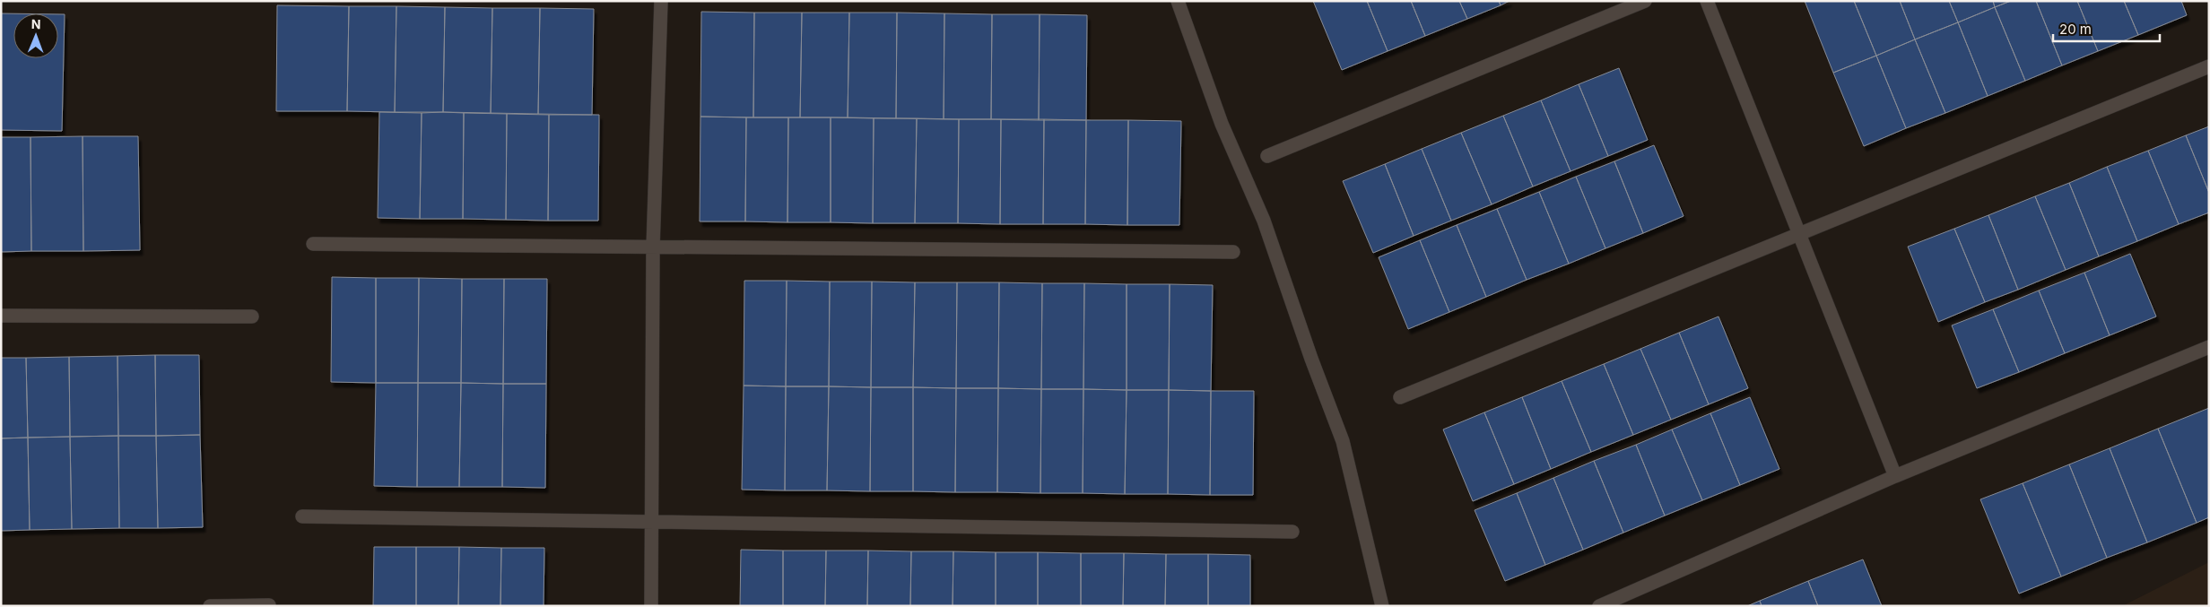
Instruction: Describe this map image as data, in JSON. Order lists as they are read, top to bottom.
{
  "scale_bar": "20 m",
  "north": "top"
}
